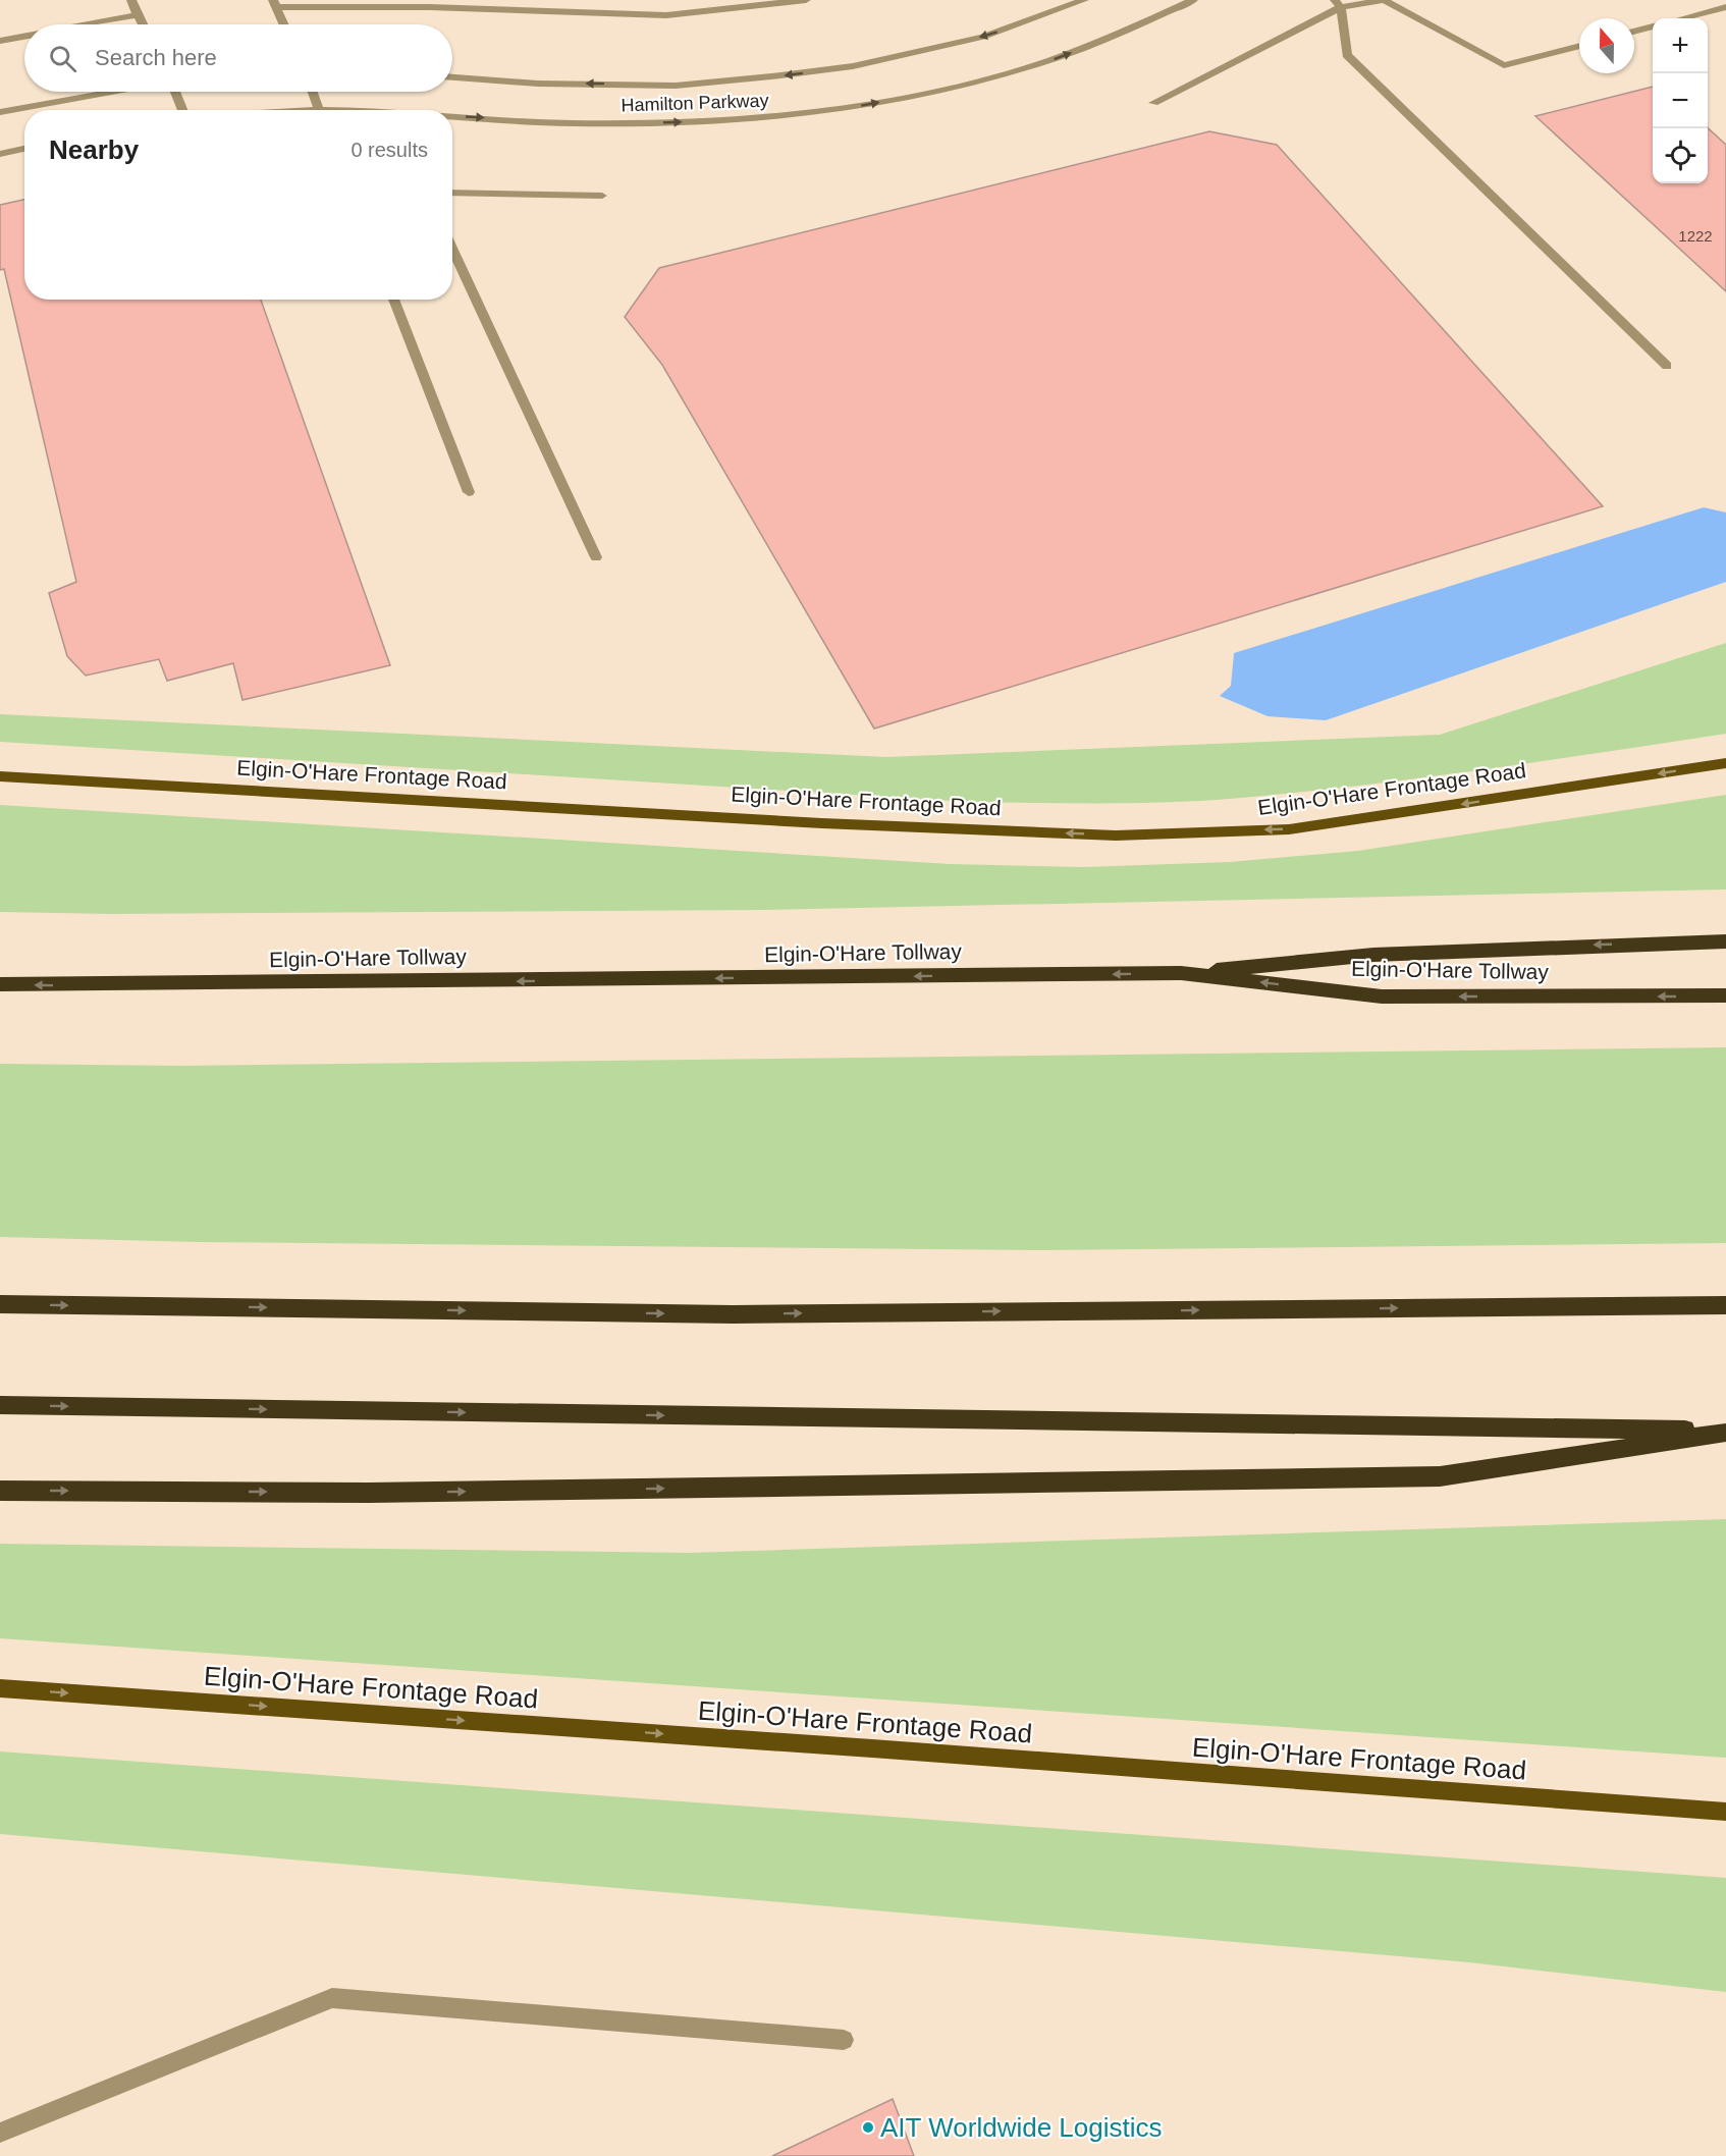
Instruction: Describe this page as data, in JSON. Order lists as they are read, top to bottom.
{
  "streets": {
    "highway": ["Elgin-O'Hare Tollway"],
    "main road": ["Elgin-O'Hare Frontage Road"],
    "street": ["Hamilton Parkway"]
  },
  "places": ["AIT Worldwide Logistics"],
  "house_numbers": ["1222"],
  "north": "top",
  "page": {
    "map_buttons": ["+", "−"],
    "search": "Search here",
    "heading": ["Nearby", "0 results"]
  }
}
